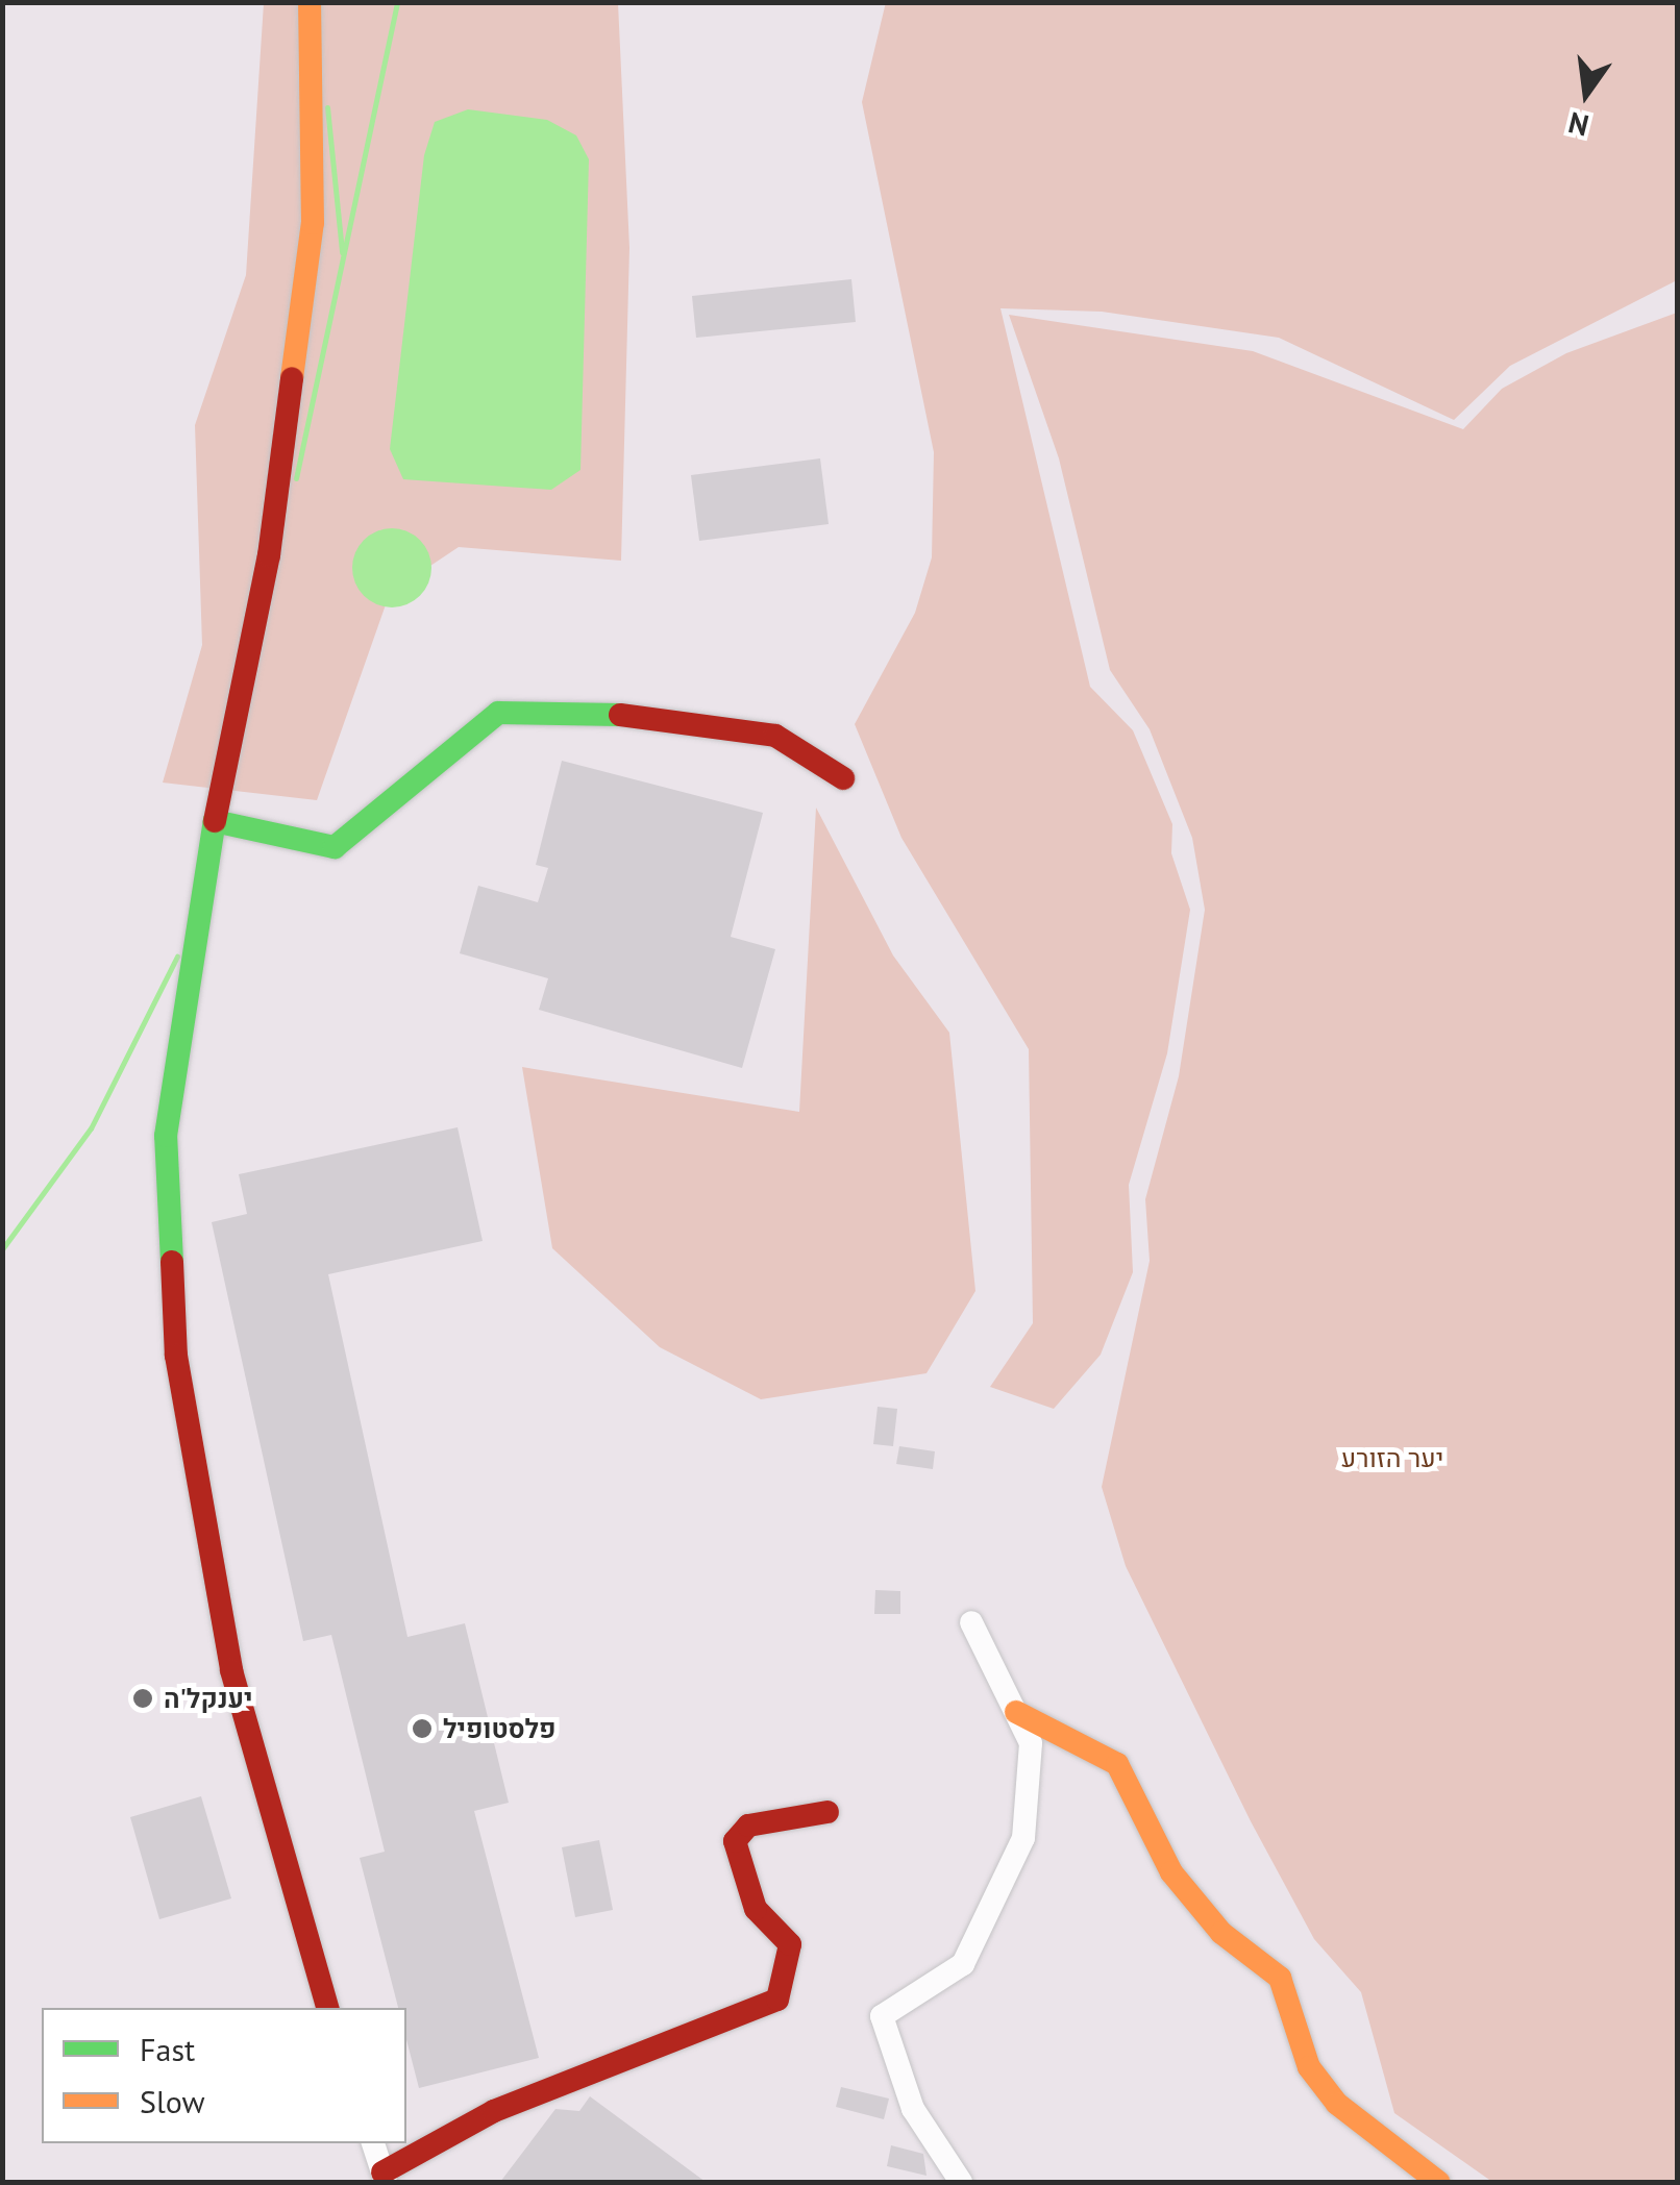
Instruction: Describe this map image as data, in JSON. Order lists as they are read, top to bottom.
{
  "parks": ["יער הזורע"],
  "places": ["יענקל'ה", "פלסטופיל"],
  "legend": ["Fast", "Slow"],
  "north": "bottom"
}
